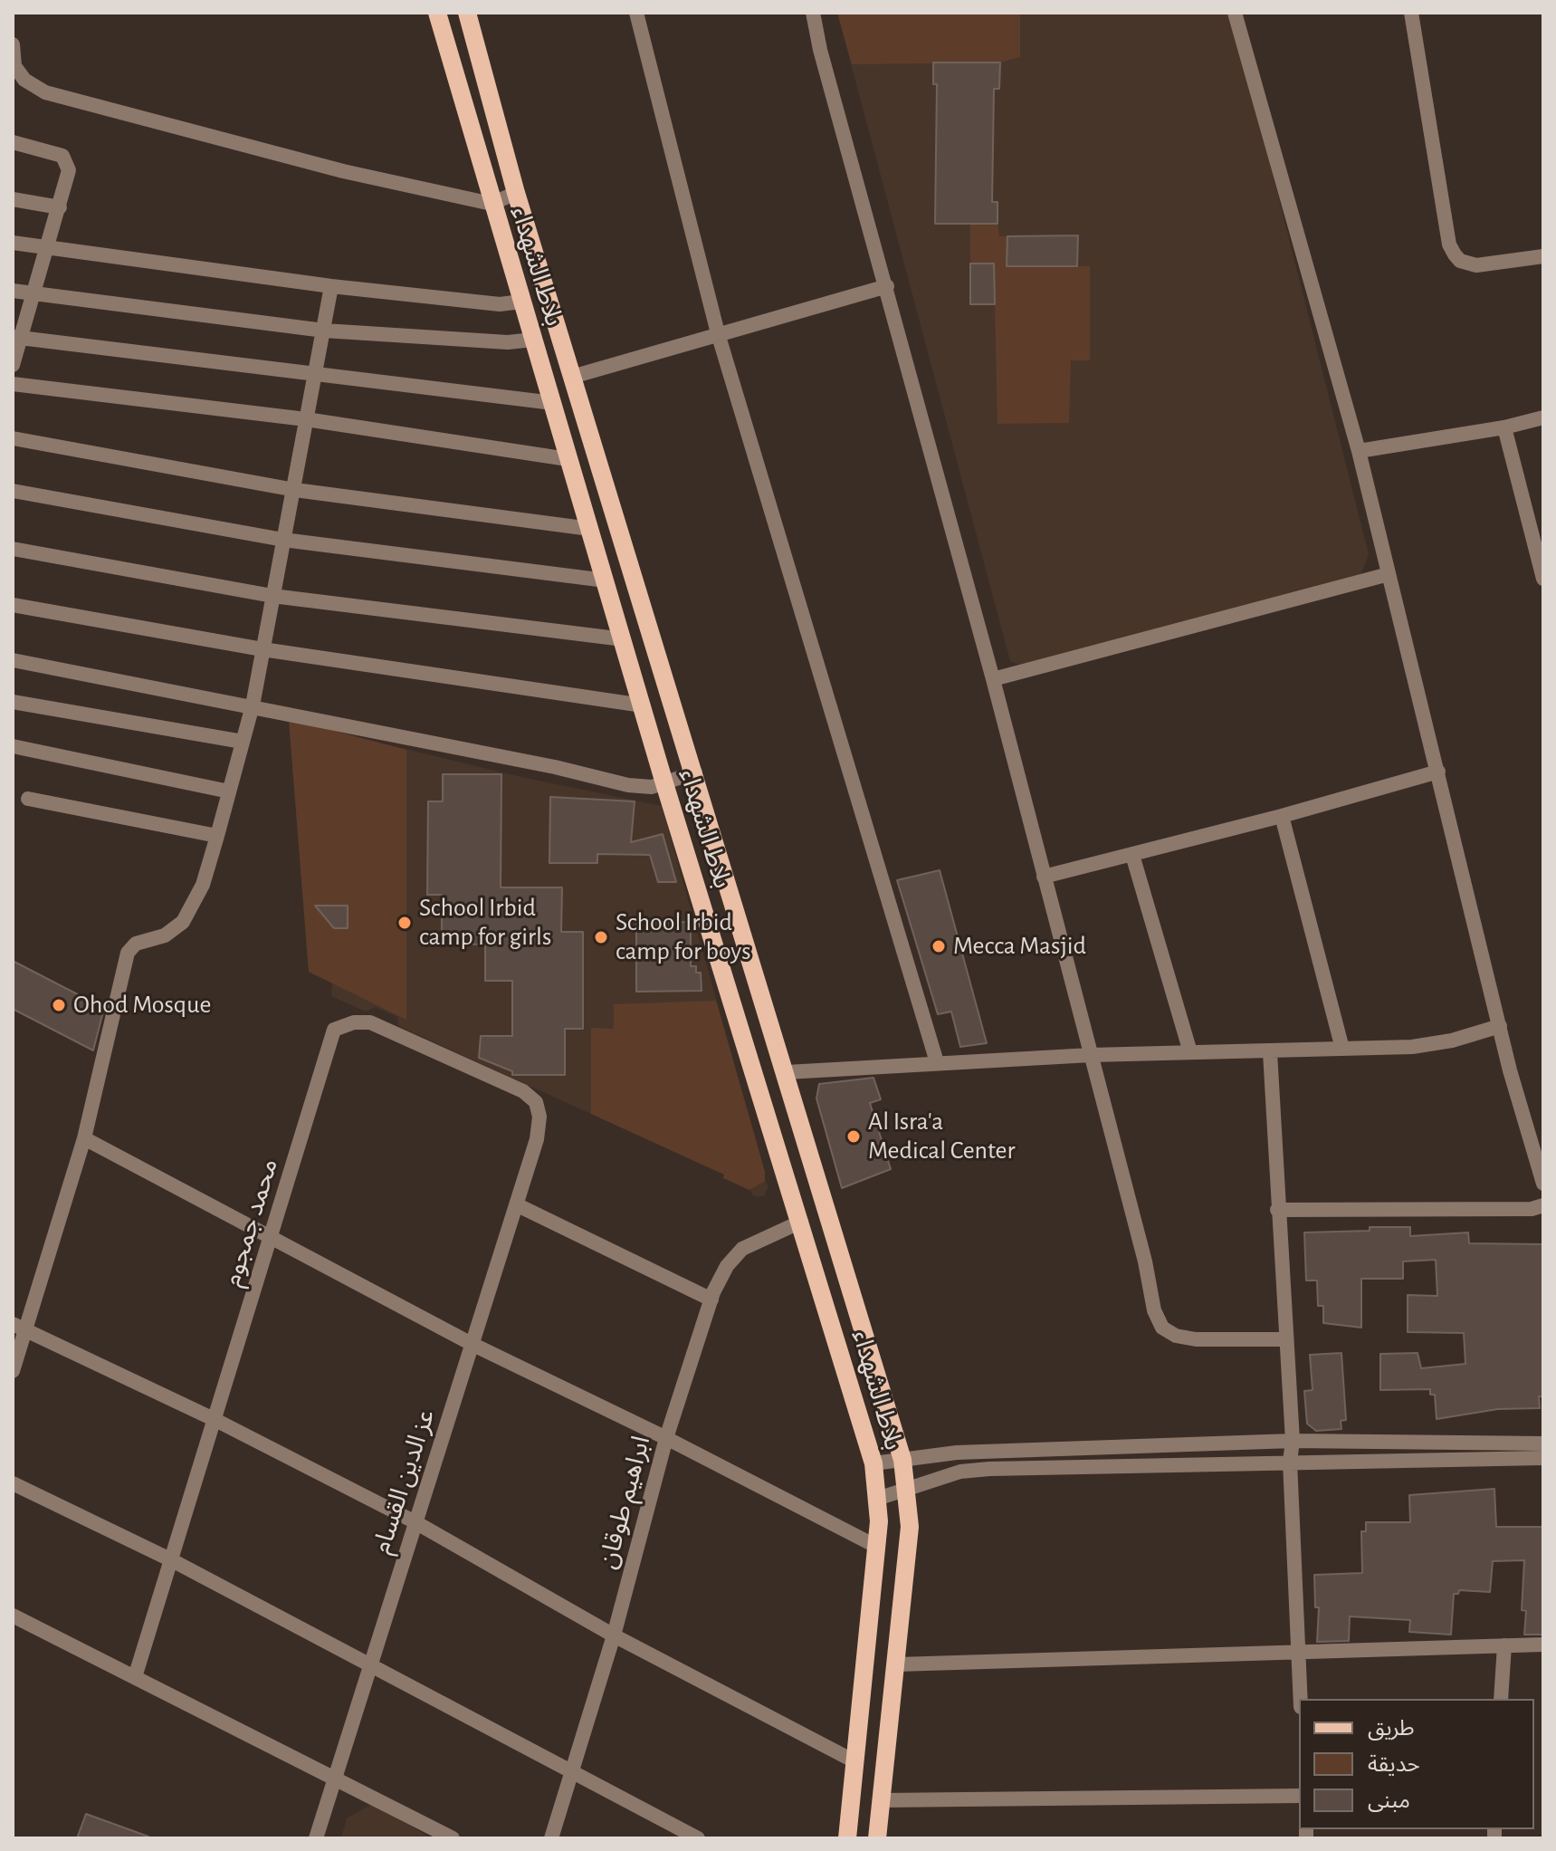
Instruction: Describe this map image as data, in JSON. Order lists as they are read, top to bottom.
{
  "streets": {
    "main road": ["بلاط الشهداء"],
    "street": ["محمد جمجوم", "عز الدين القسام", "ابراهيم طوقان"]
  },
  "crossings": [
    ["بلاط الشهداء", "ابراهيم طوقان"],
    ["محمد جمجوم", "عز الدين القسام"]
  ],
  "places": [
    "School Irbid camp for girls",
    "School Irbid camp for boys",
    "Mecca Masjid",
    "Ohod Mosque",
    "Al Isra'a Medical Center"
  ],
  "legend": ["طريق", "حديقة", "مبنى"]
}
